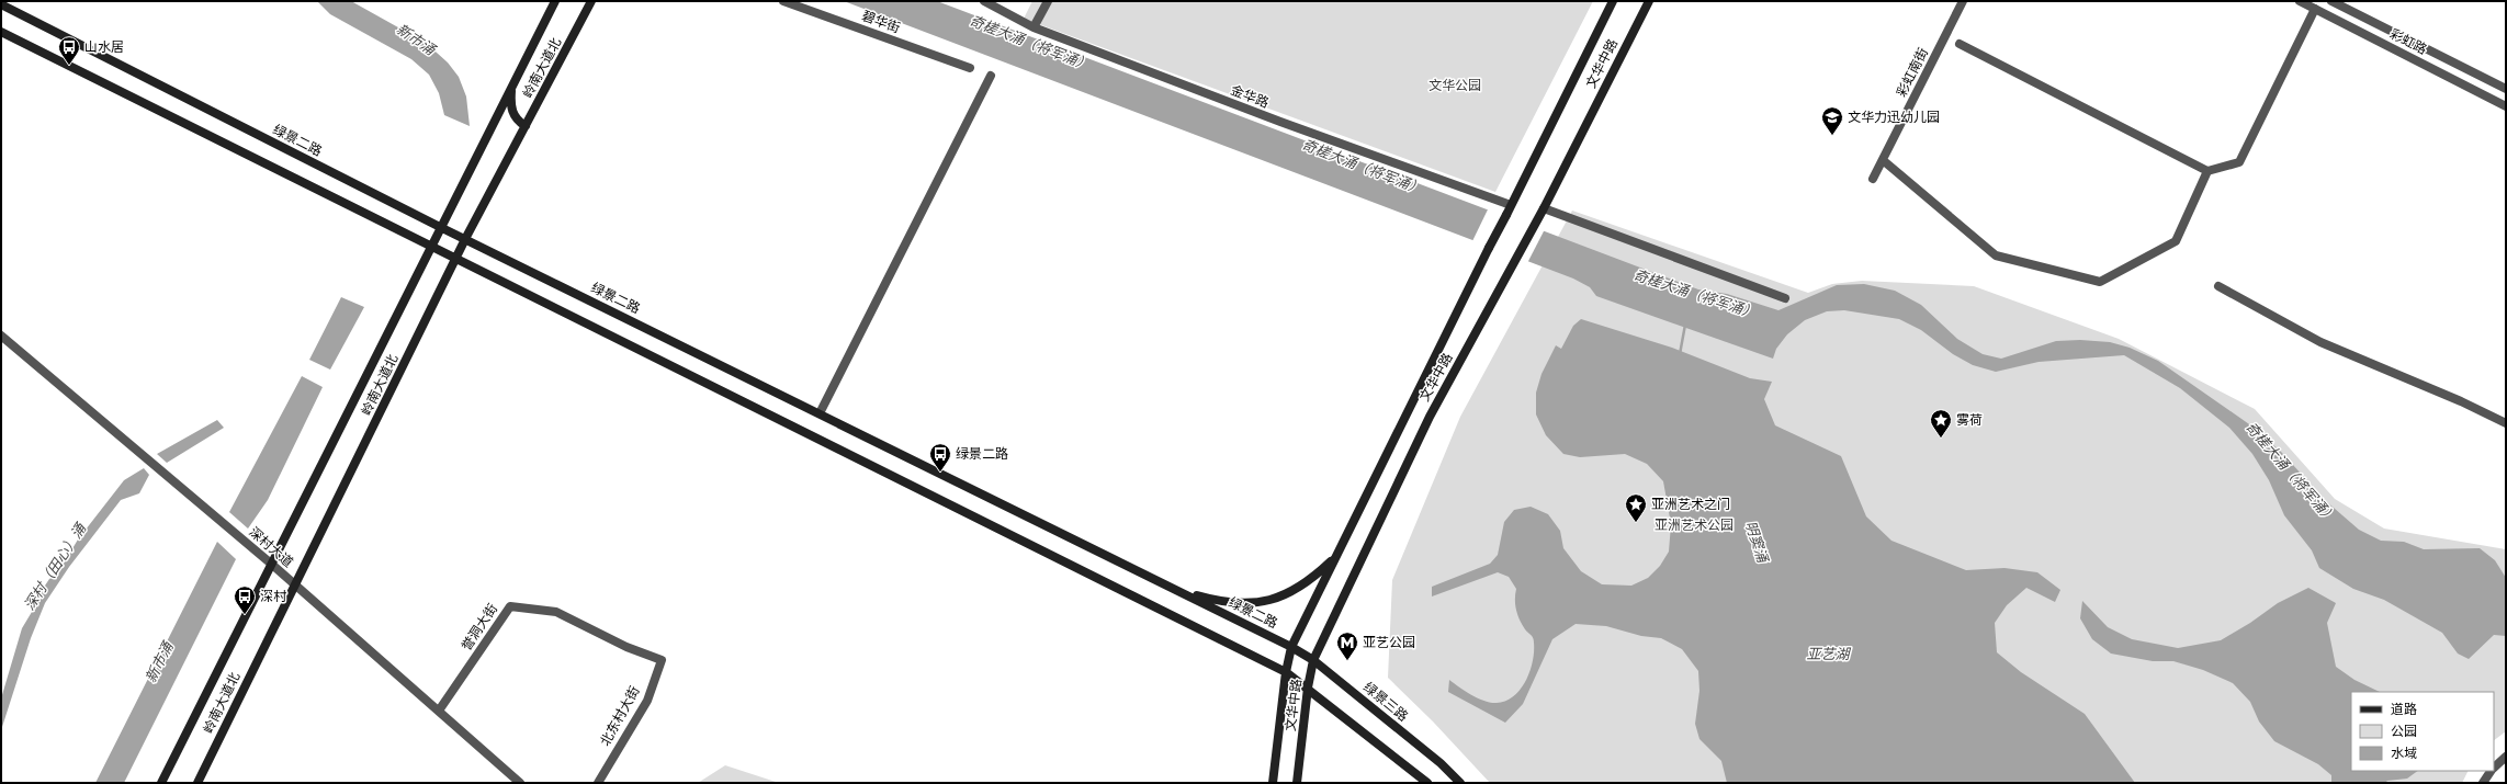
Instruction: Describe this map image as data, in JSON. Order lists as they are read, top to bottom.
{
  "streets": {
    "main road": [
      "文华中路",
      "岭南大道北",
      "绿景二路",
      "绿景三路"
    ],
    "street": [
      "碧华街",
      "彩虹路",
      "彩虹南街",
      "金华路",
      "深村大道",
      "誉洞大街",
      "北东村大街"
    ]
  },
  "crossings": [
    ["文华中路", "金华路"],
    ["文华中路", "绿景二路"],
    ["文华中路", "绿景三路"],
    ["岭南大道北", "绿景二路"],
    ["岭南大道北", "深村大道"],
    ["绿景二路", "绿景三路"],
    ["深村大道", "誉洞大街"],
    ["誉洞大街", "北东村大街"]
  ],
  "water": [
    "新市涌",
    "奇槎大涌（将军涌）",
    "明窦涌",
    "深村（田心）涌",
    "亚艺湖"
  ],
  "parks": ["文华公园", "亚洲艺术公园"],
  "places": {
    "bus stop": ["山水居", "绿景二路", "深村"],
    "school or university": ["文华力迅幼儿园"],
    "place": ["雾荷", "亚洲艺术之门"],
    "metro station": ["亚艺公园"]
  },
  "legend": ["道路", "公园", "水域"]
}
